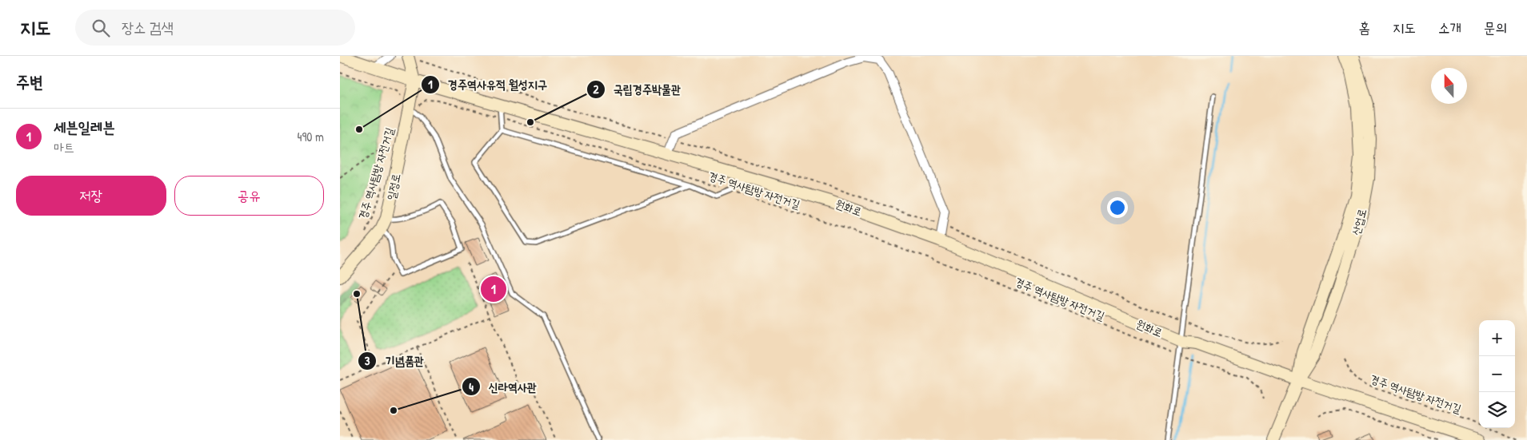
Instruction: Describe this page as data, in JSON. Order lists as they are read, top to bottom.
{
  "streets": {
    "street": ["일정로", "원화로", "산업로"],
    "path": ["경주 역사탐방 자전거길"]
  },
  "crossings": [
    ["경주 역사탐방 자전거길", "일정로"],
    ["일정로", "원화로"],
    ["원화로", "산업로"]
  ],
  "places": [
    "국립경주박물관",
    "경주역사유적 월성지구",
    "기념품관",
    "신라역사관"
  ],
  "north": "top",
  "page": {
    "header": "지도",
    "search": "장소 검색",
    "nav": [
      "홈",
      "지도",
      "소개",
      "문의"
    ],
    "heading": "주변",
    "list": [
      {
        "mark": "1",
        "name": "세븐일레븐",
        "note": "마트",
        "value": "490 m"
      }
    ],
    "buttons": ["저장", "공유"],
    "pins": "1",
    "map_buttons": ["+", "−"]
  }
}
